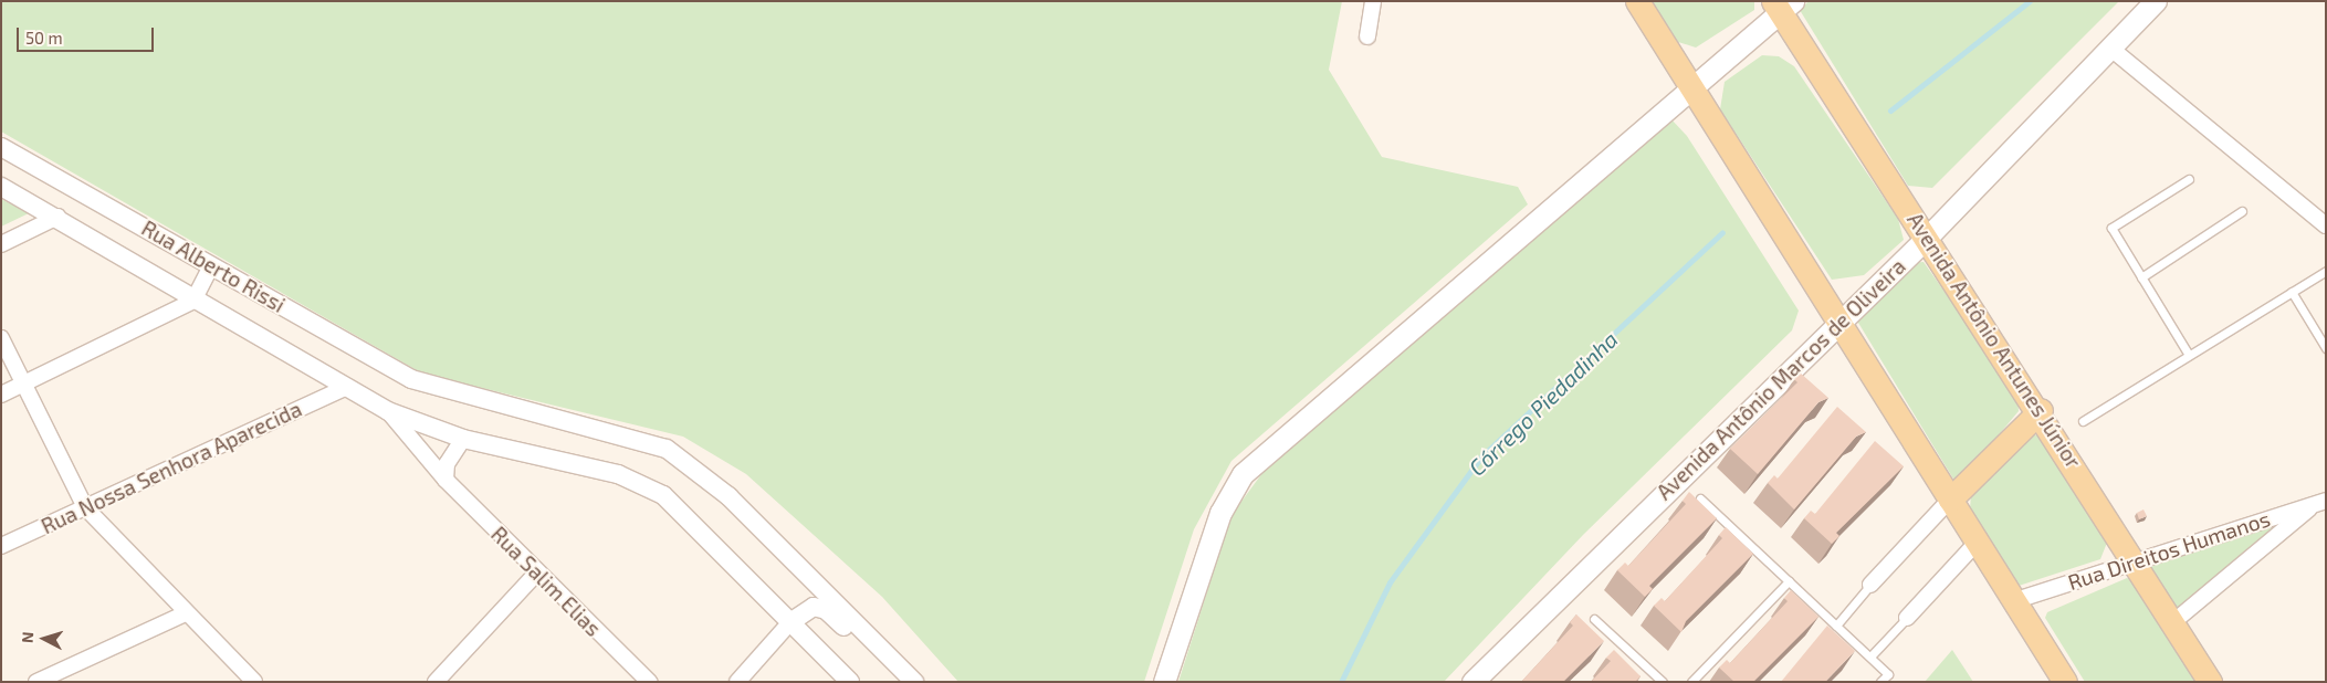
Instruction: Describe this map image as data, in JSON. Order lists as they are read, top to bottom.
{
  "streets": {
    "main road": ["Avenida Antônio Antunes Júnior", "Avenida Antônio Marcos de Oliveira"],
    "street": [
      "Rua Alberto Rissi",
      "Rua Nossa Senhora Aparecida",
      "Rua Direitos Humanos",
      "Rua Salim Elias"
    ]
  },
  "crossings": [
    ["Rua Alberto Rissi", "Rua Nossa Senhora Aparecida"],
    ["Rua Alberto Rissi", "Rua Salim Elias"],
    ["Avenida Antônio Antunes Júnior", "Avenida Antônio Marcos de Oliveira"],
    ["Avenida Antônio Antunes Júnior", "Rua Direitos Humanos"]
  ],
  "water": ["Córrego Piedadinha"],
  "scale_bar": "50 m",
  "north": "left"
}
